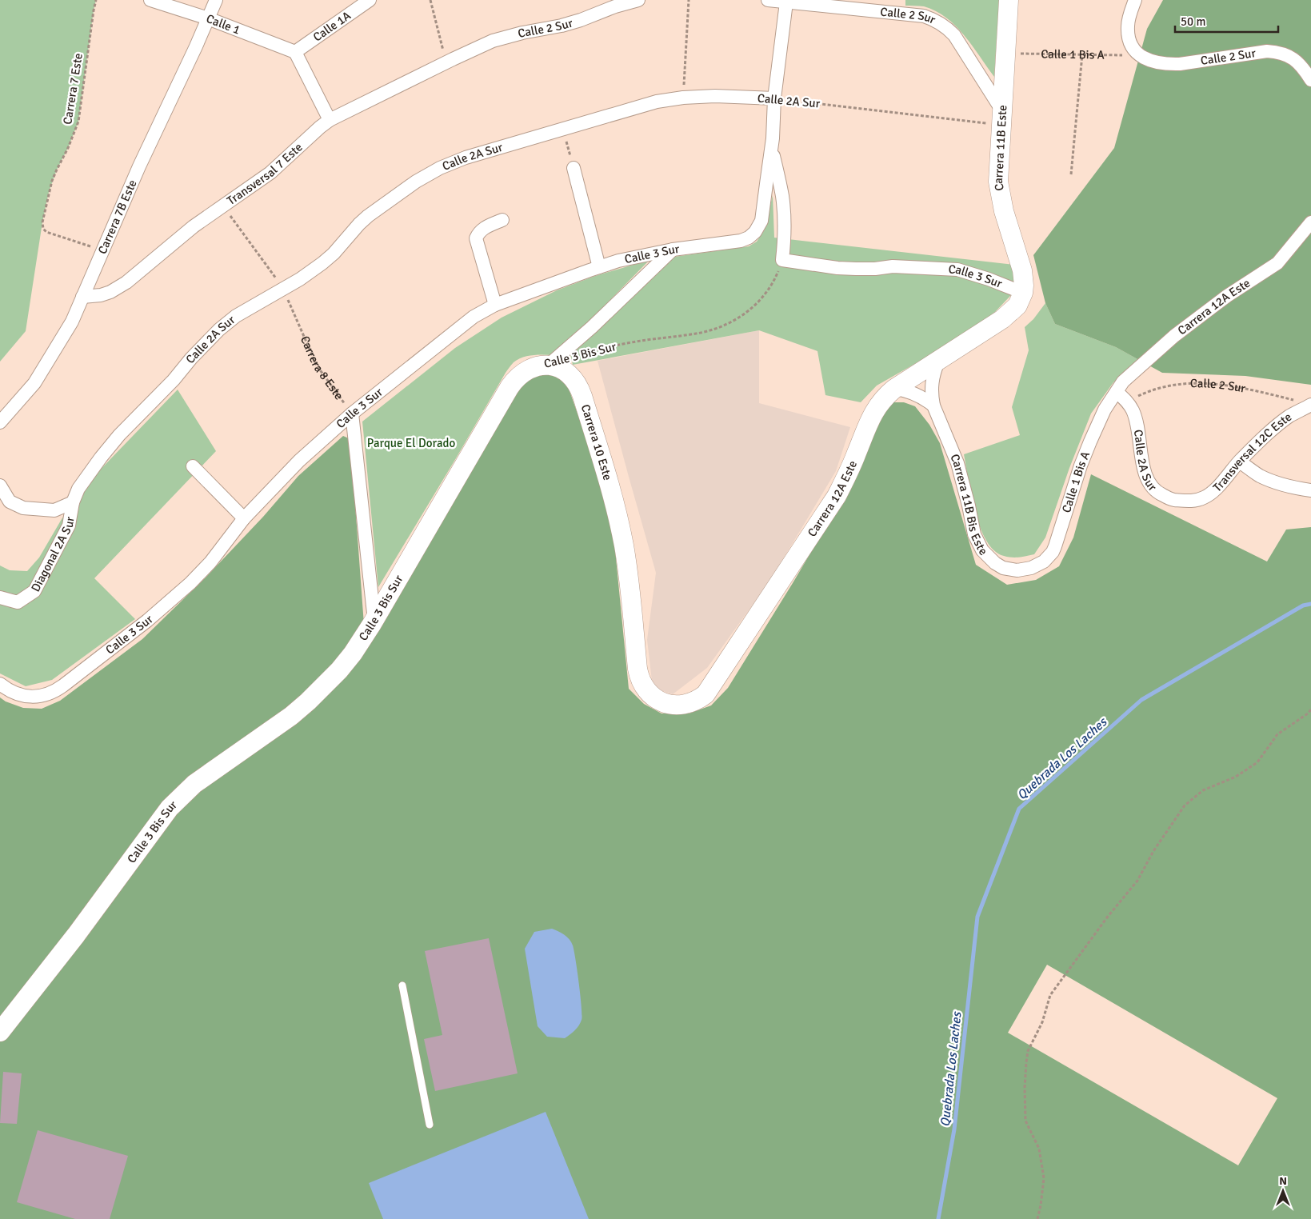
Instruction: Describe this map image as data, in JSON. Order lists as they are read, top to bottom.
{
  "streets": {
    "street": [
      "Calle 2 Sur",
      "Calle 1",
      "Calle 1A",
      "Calle 1 Bis A",
      "Calle 2A Sur",
      "Carrera 11B Este",
      "Transversal 7 Este",
      "Carrera 7B Este",
      "Calle 3 Sur",
      "Carrera 12A Este",
      "Calle 3 Bis Sur",
      "Carrera 10 Este",
      "Transversal 12C Este",
      "Carrera 11B Bis Este",
      "Diagonal 2A Sur"
    ],
    "path": ["Carrera 7 Este", "Carrera 8 Este"]
  },
  "crossings": [
    ["Calle 2 Sur", "Calle 1 Bis A"],
    ["Calle 2 Sur", "Calle 2A Sur"],
    ["Calle 2 Sur", "Carrera 11B Este"],
    ["Calle 2 Sur", "Transversal 7 Este"],
    ["Calle 1", "Calle 1A"],
    ["Calle 1", "Carrera 7B Este"],
    ["Calle 1 Bis A", "Calle 2A Sur"],
    ["Calle 1 Bis A", "Carrera 11B Este"],
    ["Calle 1 Bis A", "Carrera 12A Este"],
    ["Calle 1 Bis A", "Carrera 11B Bis Este"],
    ["Carrera 7 Este", "Carrera 7B Este"],
    ["Calle 2A Sur", "Carrera 11B Este"],
    ["Calle 2A Sur", "Carrera 12A Este"],
    ["Calle 2A Sur", "Carrera 8 Este"],
    ["Calle 2A Sur", "Transversal 12C Este"],
    ["Calle 2A Sur", "Diagonal 2A Sur"],
    ["Carrera 11B Este", "Calle 3 Sur"],
    ["Carrera 11B Este", "Carrera 12A Este"],
    ["Transversal 7 Este", "Carrera 7B Este"],
    ["Transversal 7 Este", "Carrera 8 Este"],
    ["Calle 3 Sur", "Carrera 12A Este"],
    ["Calle 3 Sur", "Calle 3 Bis Sur"],
    ["Calle 3 Sur", "Carrera 8 Este"],
    ["Carrera 12A Este", "Carrera 10 Este"],
    ["Carrera 12A Este", "Carrera 11B Bis Este"],
    ["Calle 3 Bis Sur", "Carrera 10 Este"]
  ],
  "water": ["Quebrada Los Laches"],
  "parks": ["Parque El Dorado"],
  "scale_bar": "50 m",
  "north": "top"
}
